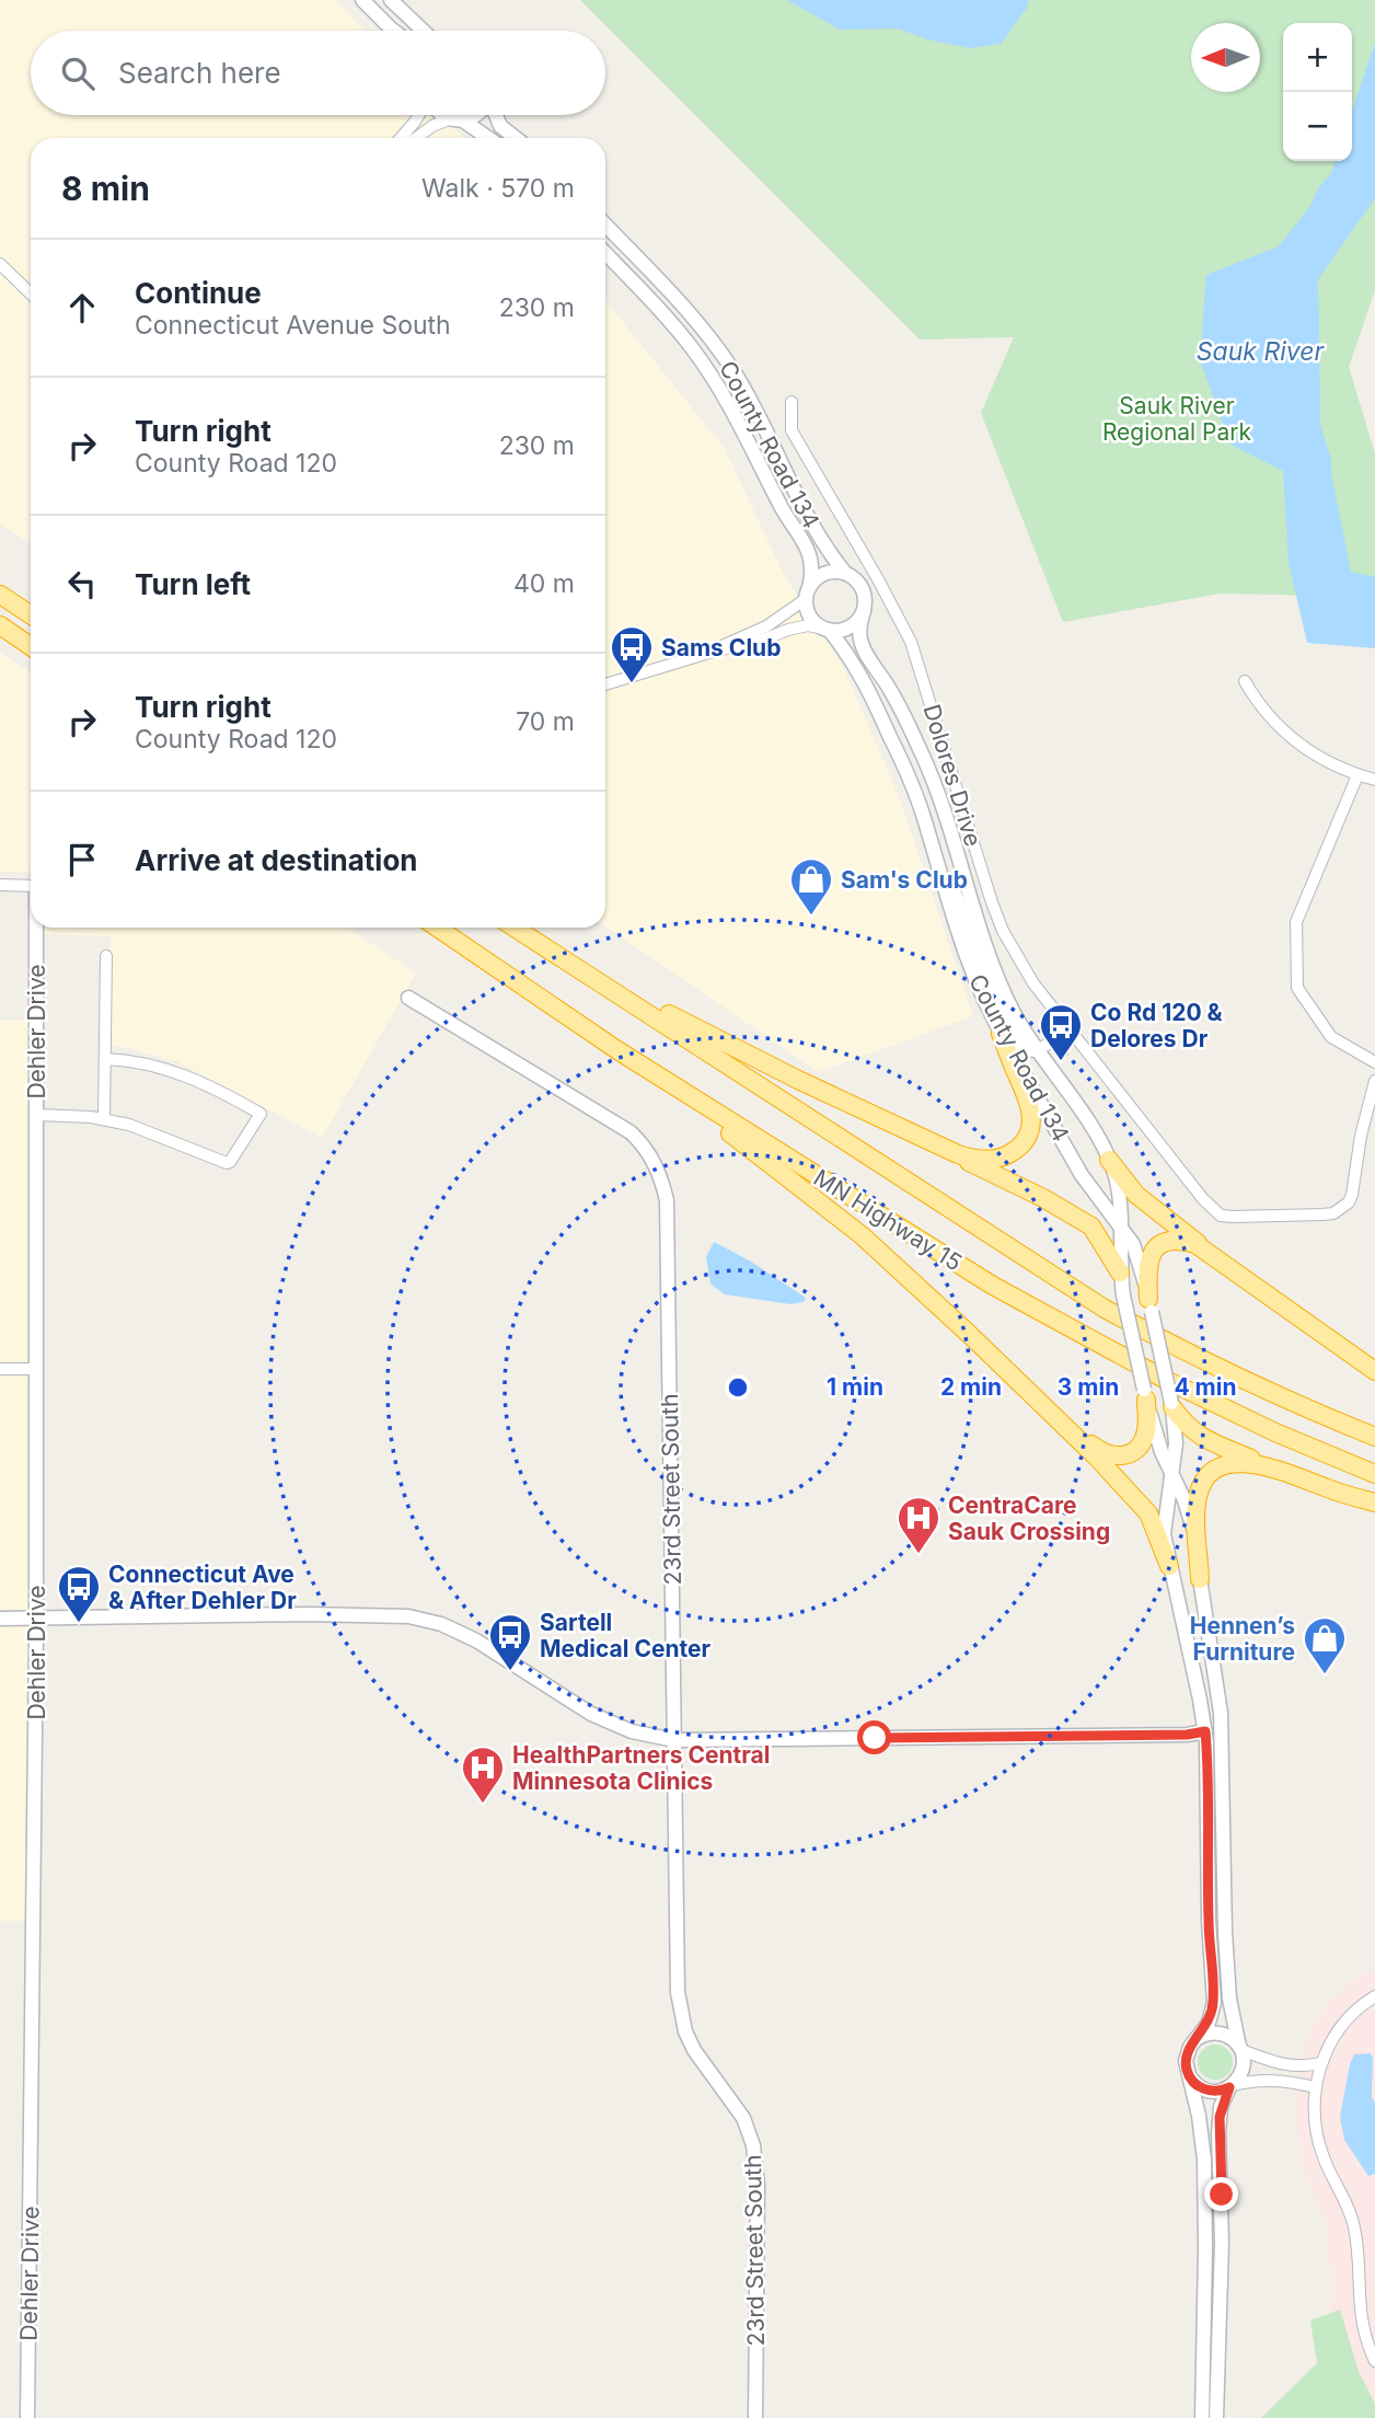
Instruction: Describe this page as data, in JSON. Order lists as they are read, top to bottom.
{
  "streets": {
    "highway": ["MN Highway 15"],
    "street": [
      "County Road 134",
      "Dolores Drive",
      "Dehler Drive",
      "23rd Street South"
    ]
  },
  "water": ["Sauk River"],
  "parks": ["Sauk River Regional Park"],
  "places": {
    "bus stop": [
      "Sams Club",
      "Co Rd 120 & Delores Dr",
      "Connecticut Ave & After Dehler Dr",
      "Sartell Medical Center"
    ],
    "shop": ["Sam's Club", "Hennen’s Furniture"],
    "hospital": ["CentraCare Sauk Crossing", "HealthPartners Central Minnesota Clinics"]
  },
  "north": "left",
  "page": {
    "map_buttons": ["+", "−"],
    "search": "Search here",
    "heading": ["8 min", "Walk · 570 m"],
    "list": [
      ["Continue", "Connecticut Avenue South", "230 m"],
      ["Turn right", "County Road 120", "230 m"],
      ["Turn left", "40 m"],
      ["Turn right", "County Road 120", "70 m"],
      "Arrive at destination"
    ]
  },
  "rings": [
    "1 min",
    "2 min",
    "3 min",
    "4 min"
  ]
}
